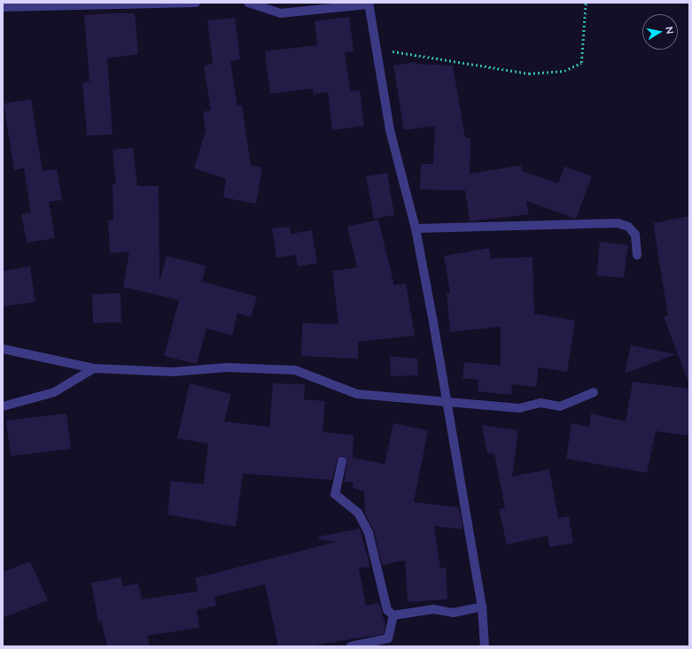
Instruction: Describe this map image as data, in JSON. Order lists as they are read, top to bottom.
{
  "north": "right"
}
